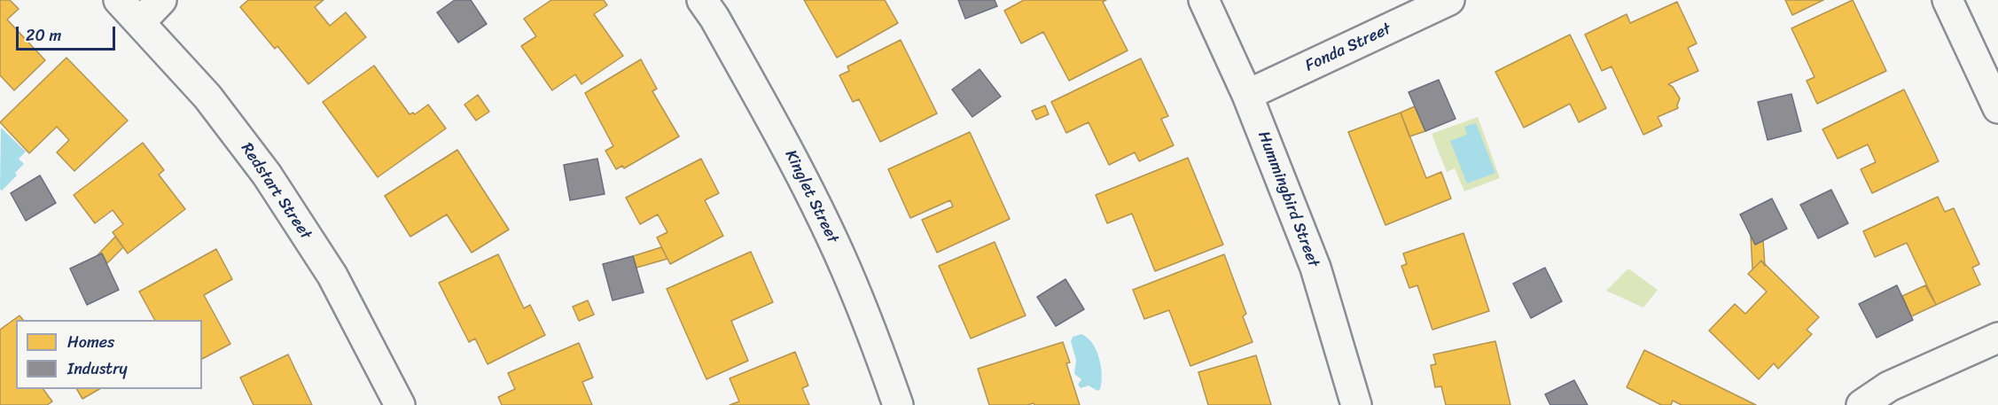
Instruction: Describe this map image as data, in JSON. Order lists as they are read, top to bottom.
{
  "streets": {
    "street": [
      "Fonda Street",
      "Redstart Street",
      "Kinglet Street",
      "Hummingbird Street"
    ]
  },
  "crossings": [
    ["Fonda Street", "Hummingbird Street"]
  ],
  "legend": ["Homes", "Industry"],
  "scale_bar": "20 m"
}
